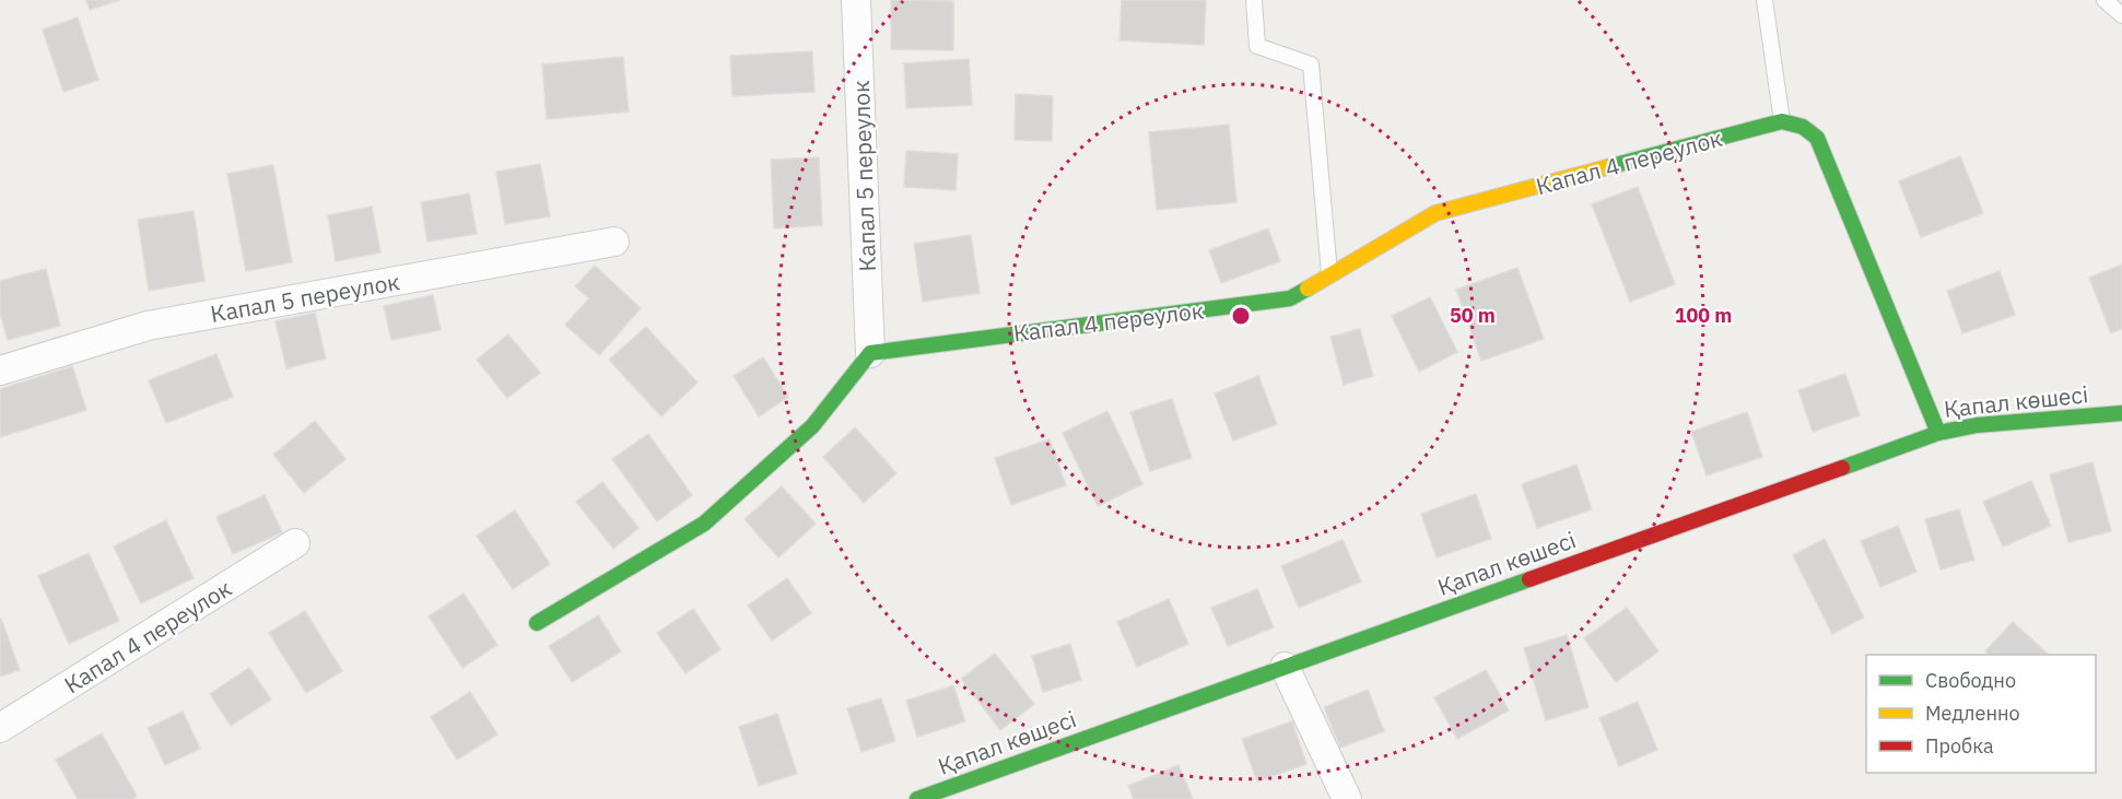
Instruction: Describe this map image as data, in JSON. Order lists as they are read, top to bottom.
{
  "streets": {
    "street": ["Капал 4 переулок", "Капал 5 переулок", "Қапал көшесі"]
  },
  "crossings": [
    ["Капал 4 переулок", "Капал 5 переулок"]
  ],
  "legend": ["Свободно", "Медленно", "Пробка"],
  "rings": ["50 m", "100 m"]
}
